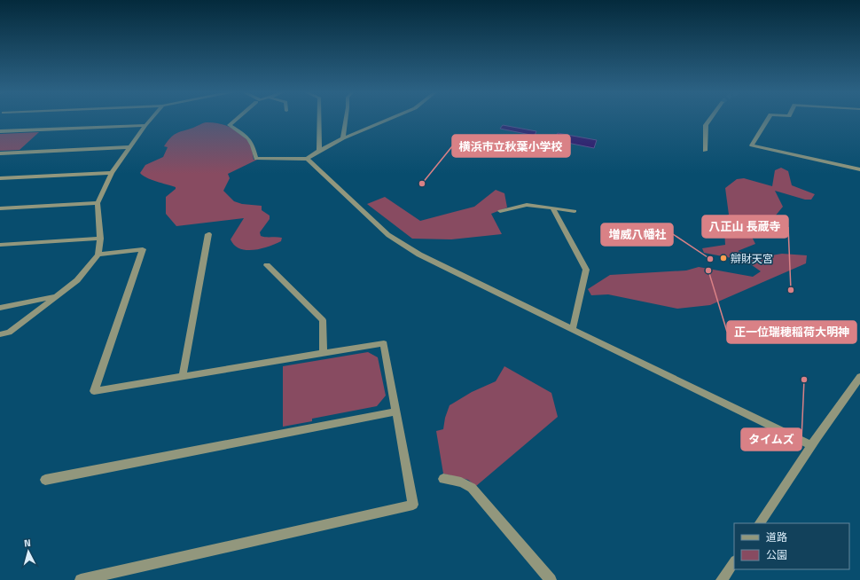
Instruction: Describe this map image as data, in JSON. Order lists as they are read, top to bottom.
{
  "places": [
    "横浜市立秋葉小学校",
    "辯財天宮",
    "増威八幡社",
    "正一位瑞穂稲荷大明神",
    "八正山 長蔵寺",
    "タイムズ"
  ],
  "legend": ["道路", "公園"],
  "north": "top"
}
